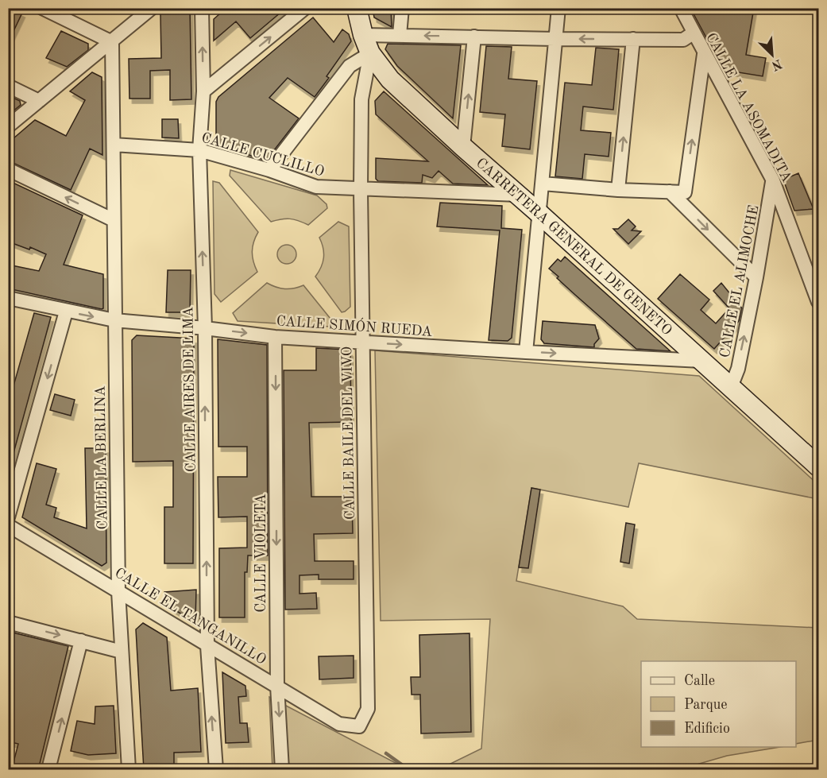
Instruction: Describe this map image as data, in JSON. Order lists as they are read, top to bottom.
{
  "streets": {
    "main road": ["CARRETERA GENERAL DE GENETO"],
    "street": [
      "CALLE LA ASOMADITA",
      "CALLE CUCLILLO",
      "CALLE EL ALIMOCHE",
      "CALLE SIMÓN RUEDA",
      "CALLE AIRES DE LIMA",
      "CALLE BAILE DEL VIVO",
      "CALLE LA BERLINA",
      "CALLE VIOLETA",
      "CALLE EL TANGANILLO"
    ]
  },
  "crossings": [
    ["CALLE LA ASOMADITA", "CALLE EL ALIMOCHE"],
    ["CALLE CUCLILLO", "CARRETERA GENERAL DE GENETO"],
    ["CALLE CUCLILLO", "CALLE AIRES DE LIMA"],
    ["CALLE CUCLILLO", "CALLE BAILE DEL VIVO"],
    ["CALLE CUCLILLO", "CALLE LA BERLINA"],
    ["CARRETERA GENERAL DE GENETO", "CALLE EL ALIMOCHE"],
    ["CARRETERA GENERAL DE GENETO", "CALLE SIMÓN RUEDA"],
    ["CARRETERA GENERAL DE GENETO", "CALLE BAILE DEL VIVO"],
    ["CALLE SIMÓN RUEDA", "CALLE AIRES DE LIMA"],
    ["CALLE SIMÓN RUEDA", "CALLE BAILE DEL VIVO"],
    ["CALLE SIMÓN RUEDA", "CALLE LA BERLINA"],
    ["CALLE SIMÓN RUEDA", "CALLE VIOLETA"],
    ["CALLE AIRES DE LIMA", "CALLE EL TANGANILLO"],
    ["CALLE BAILE DEL VIVO", "CALLE EL TANGANILLO"],
    ["CALLE LA BERLINA", "CALLE EL TANGANILLO"],
    ["CALLE VIOLETA", "CALLE EL TANGANILLO"]
  ],
  "one_way": [
    "CALLE EL ALIMOCHE",
    "CALLE SIMÓN RUEDA",
    "CALLE AIRES DE LIMA",
    "CALLE VIOLETA"
  ],
  "legend": ["Calle", "Parque", "Edificio"],
  "north": "bottom right"
}
